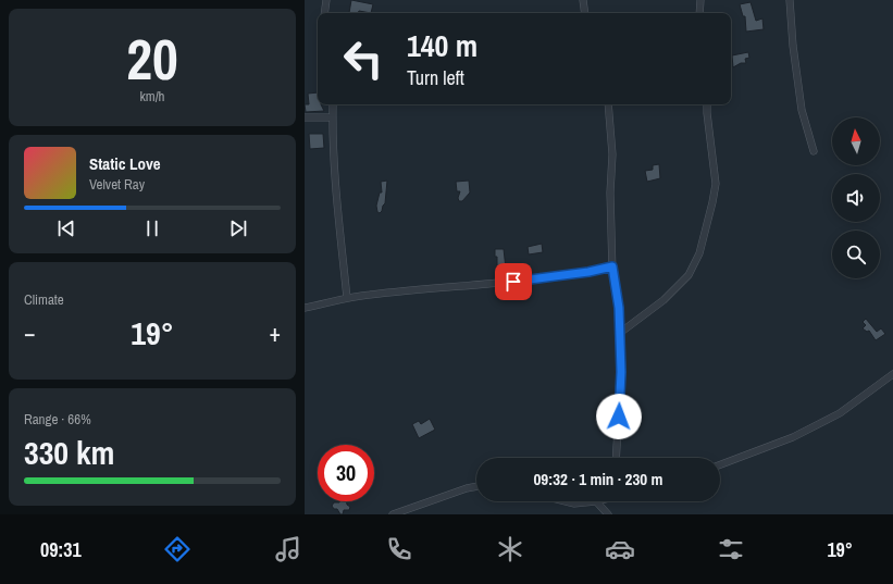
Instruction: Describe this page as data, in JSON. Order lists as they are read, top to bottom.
{
  "north": "top",
  "page": {
    "tile": [
      ["20", "km/h"],
      "Climate",
      ["Range · 66%", "330 km"]
    ],
    "turn": ["140 m", "Turn left"],
    "song": ["Static Love", "Velvet Ray"],
    "heat": ["−", "19°", "+"],
    "limit": "30",
    "trip": "09:32 · 1 min · 230 m",
    "tabs": ["09:31", "19°"]
  }
}
